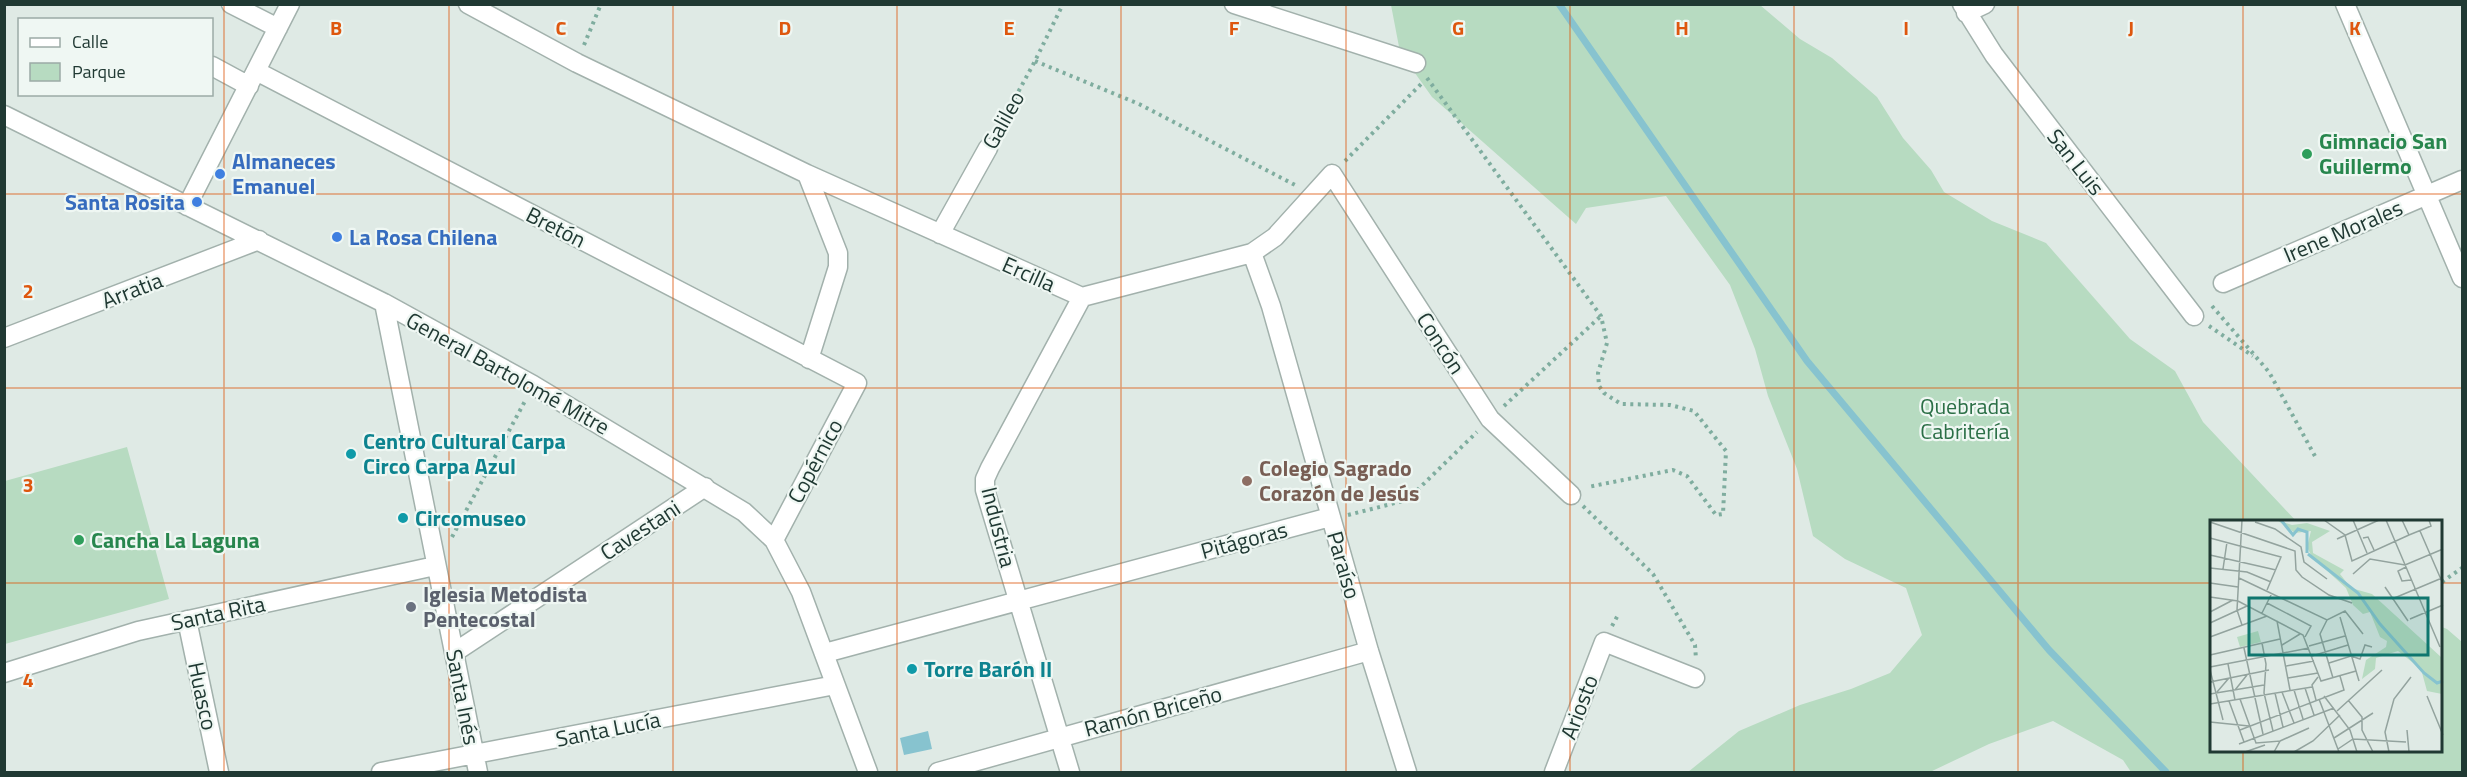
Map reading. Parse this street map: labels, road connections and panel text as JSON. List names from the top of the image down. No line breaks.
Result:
{"streets":{"street":["Galileo","San Luis","Bretón","Irene Morales","Ercilla","Arratia","Concón","General Bartolomé Mitre","Copérnico","Industria","Cavestani","Pitágoras","Paraíso","Santa Rita","Huasco","Santa Inés","Ariosto","Ramón Briceño","Santa Lucía"]},"crossings":[["Galileo","Ercilla"],["Bretón","Copérnico"],["Ercilla","Concón"],["Ercilla","Industria"],["Ercilla","Paraíso"],["Arratia","General Bartolomé Mitre"],["General Bartolomé Mitre","Copérnico"],["General Bartolomé Mitre","Cavestani"],["General Bartolomé Mitre","Pitágoras"],["General Bartolomé Mitre","Santa Inés"],["General Bartolomé Mitre","Santa Lucía"],["Industria","Pitágoras"],["Industria","Ramón Briceño"],["Cavestani","Santa Inés"],["Pitágoras","Paraíso"],["Paraíso","Ramón Briceño"],["Santa Rita","Huasco"],["Santa Rita","Santa Inés"],["Santa Inés","Santa Lucía"]],"parks":["Quebrada Cabritería"],"places":["Gimnacio San Guillermo","Almaneces Emanuel","Santa Rosita","La Rosa Chilena","Centro Cultural Carpa Circo Carpa Azul","Colegio Sagrado Corazón de Jesús","Circomuseo","Cancha La Laguna","Iglesia Metodista Pentecostal","Torre Barón II"],"legend":["Calle","Parque"],"grid":{"columns":["B","C","D","E","F","G","H","I","J","K"],"rows":["2","3","4"]}}
